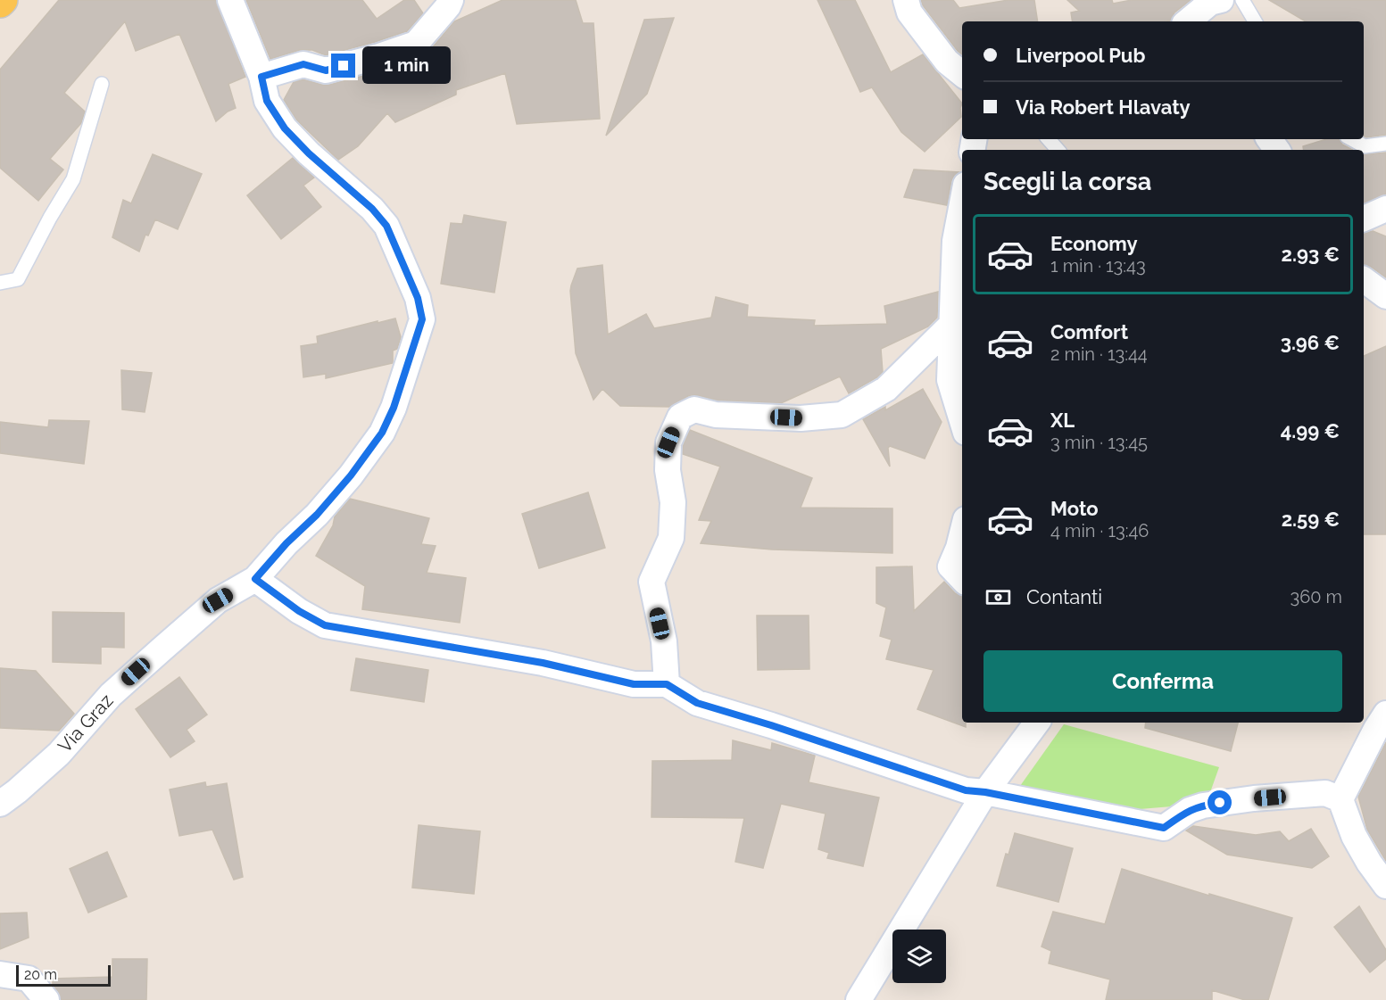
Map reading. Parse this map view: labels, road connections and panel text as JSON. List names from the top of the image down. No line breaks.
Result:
{"streets":{"street":["Via Graz"]},"scale_bar":"20 m","page":{"banner":["Liverpool Pub","Via Robert Hlavaty"],"bubble":"1 min","heading":"Scegli la corsa","list":[{"name":"Economy","note":"1 min · 13:43","value":"2.93 €"},{"name":"Comfort","note":"2 min · 13:44","value":"3.96 €"},{"name":"XL","note":"3 min · 13:45","value":"4.99 €"},{"name":"Moto","note":"4 min · 13:46","value":"2.59 €"}],"pay":["Contanti","360 m"],"buttons":"Conferma","scale":"20 m"}}
